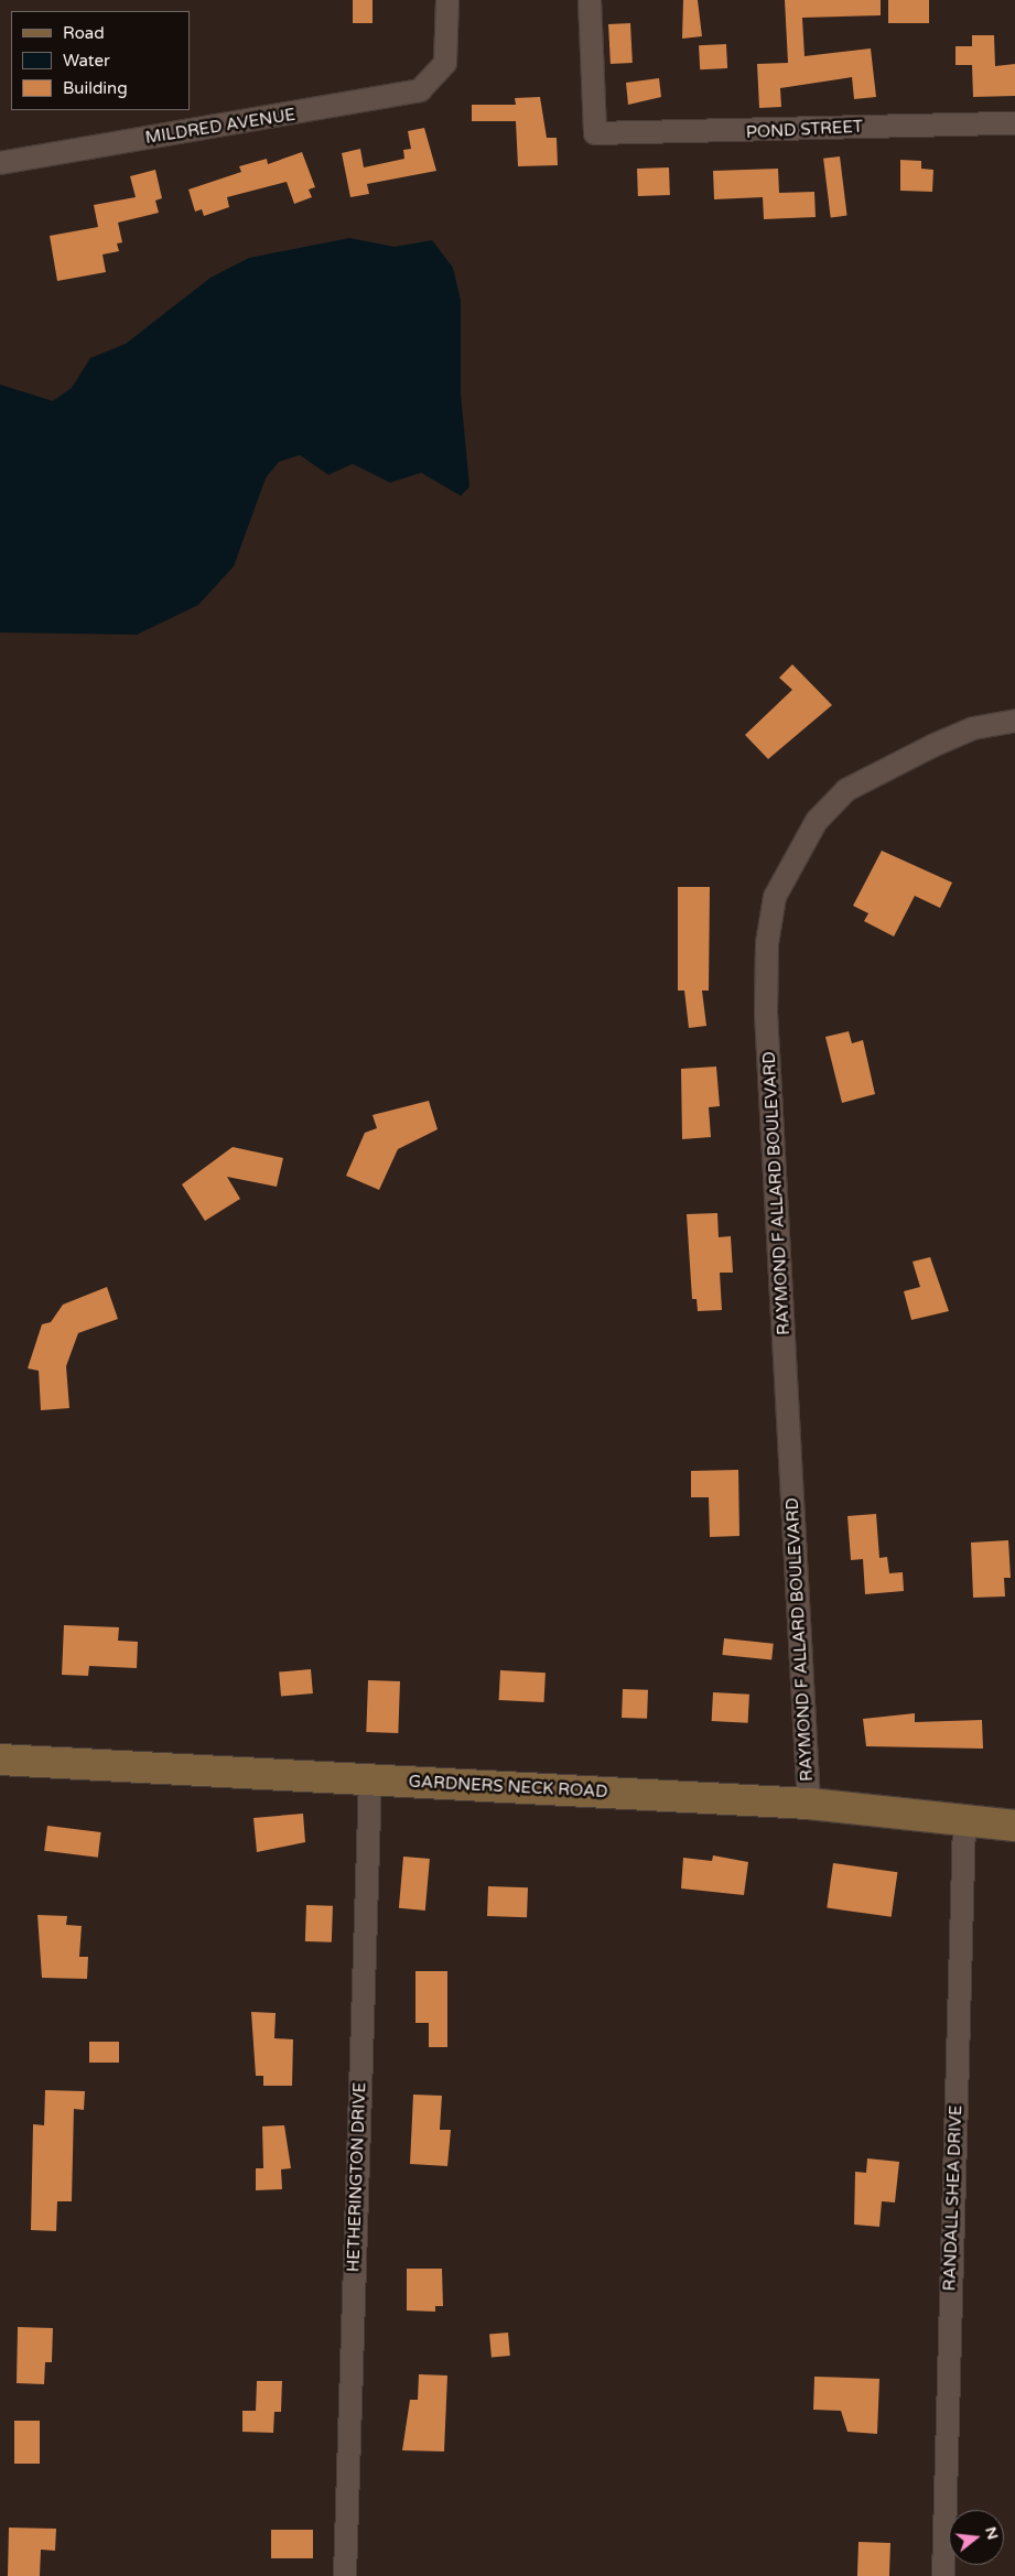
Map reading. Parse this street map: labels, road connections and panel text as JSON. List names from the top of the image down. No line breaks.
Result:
{"streets":{"street":["MILDRED AVENUE","POND STREET","RAYMOND F ALLARD BOULEVARD","GARDNERS NECK ROAD","HETHERINGTON DRIVE","RANDALL SHEA DRIVE"]},"crossings":[["RAYMOND F ALLARD BOULEVARD","GARDNERS NECK ROAD"],["GARDNERS NECK ROAD","HETHERINGTON DRIVE"],["GARDNERS NECK ROAD","RANDALL SHEA DRIVE"]],"legend":["Road","Water","Building"],"north":"right"}
